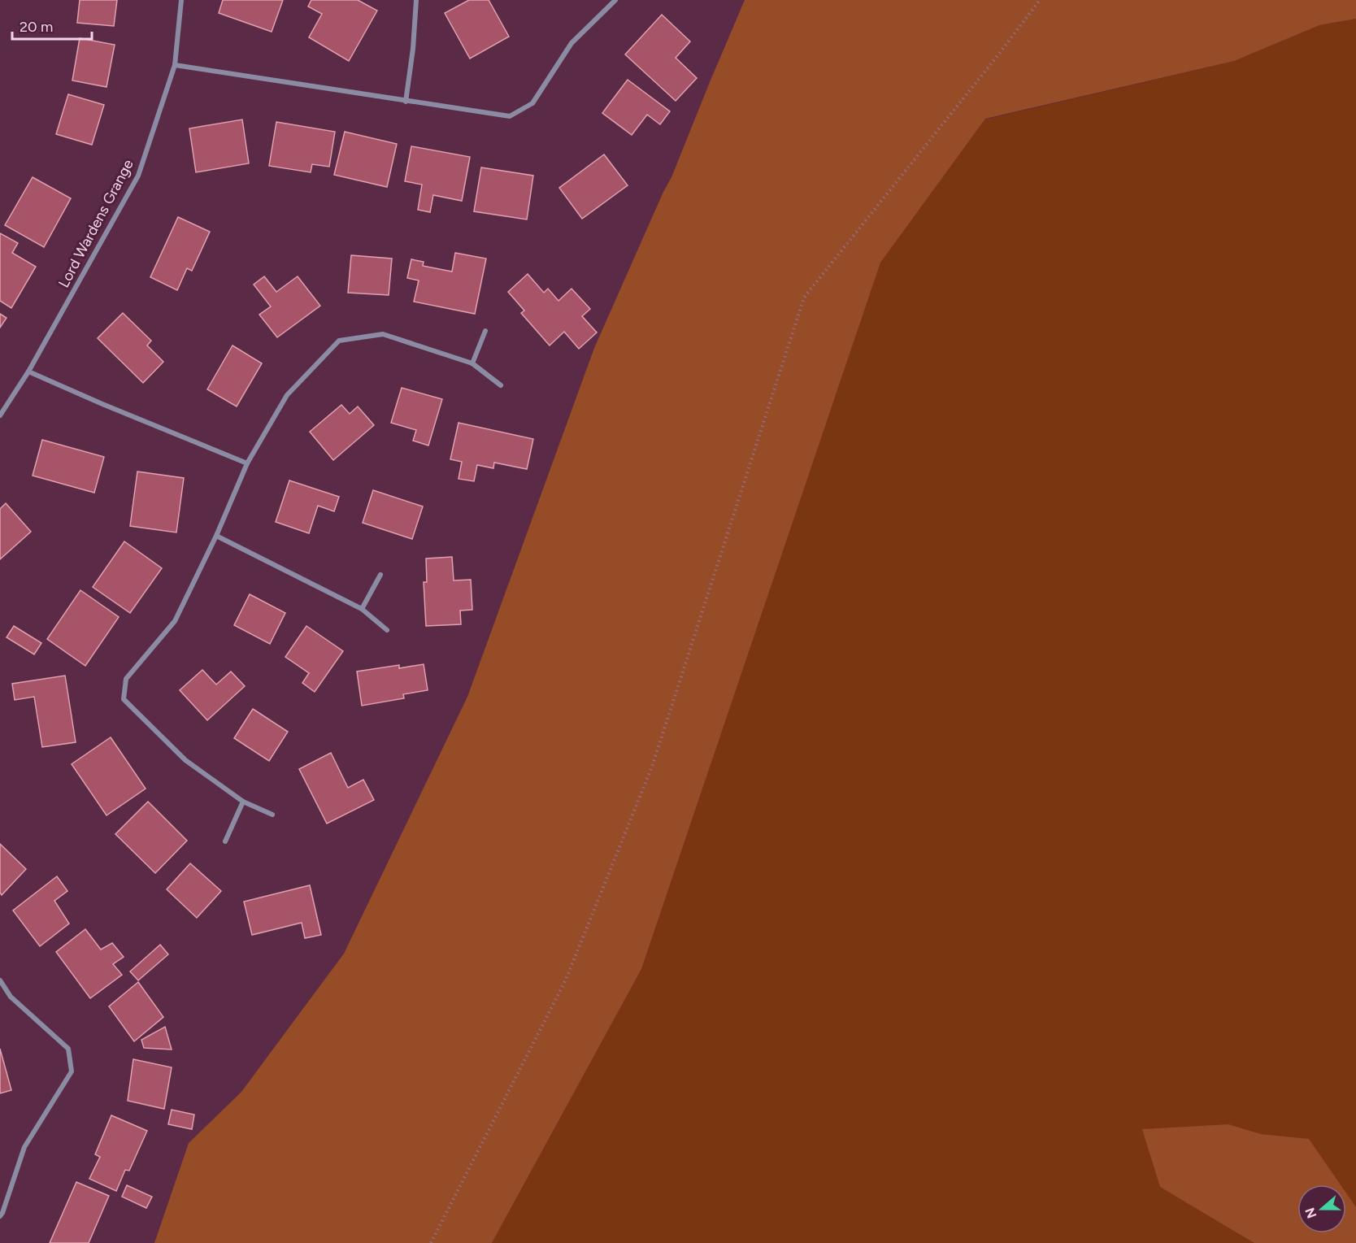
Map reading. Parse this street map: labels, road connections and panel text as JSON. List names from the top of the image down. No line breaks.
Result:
{"streets":{"street":["Lord Wardens Grange"]},"scale_bar":"20 m","north":"left"}
